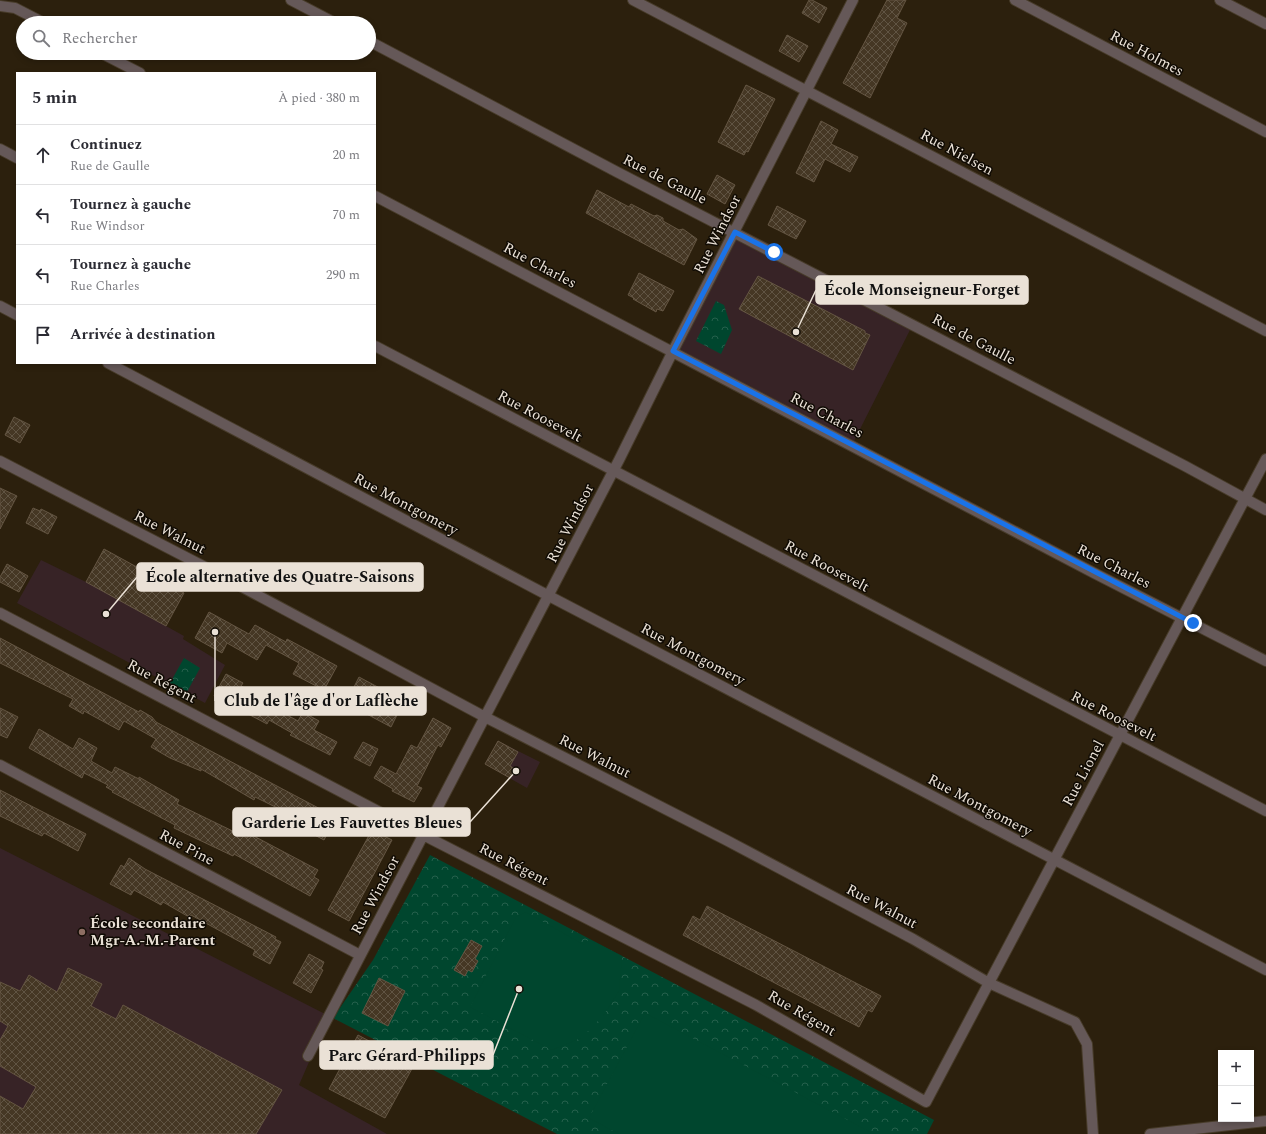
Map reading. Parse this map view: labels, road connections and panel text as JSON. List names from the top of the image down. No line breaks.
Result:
{"streets":{"street":["Rue Holmes","Rue Nielsen","Rue de Gaulle","Rue Windsor","Rue Charles","Rue Roosevelt","Rue Montgomery","Rue Walnut","Rue Régent","Rue Lionel","Rue Pine"]},"crossings":[["Rue Nielsen","Rue Windsor"],["Rue de Gaulle","Rue Windsor"],["Rue de Gaulle","Rue Lionel"],["Rue Windsor","Rue Charles"],["Rue Windsor","Rue Roosevelt"],["Rue Windsor","Rue Montgomery"],["Rue Windsor","Rue Walnut"],["Rue Windsor","Rue Régent"],["Rue Windsor","Rue Pine"],["Rue Charles","Rue Lionel"],["Rue Roosevelt","Rue Lionel"],["Rue Montgomery","Rue Lionel"],["Rue Walnut","Rue Lionel"],["Rue Régent","Rue Lionel"]],"places":["École Monseigneur-Forget","École alternative des Quatre-Saisons","Club de l'âge d'or Laflèche","Garderie Les Fauvettes Bleues","École secondaire Mgr-A.-M.-Parent","Parc Gérard-Philipps"],"page":{"search":"Rechercher","heading":["5 min","À pied · 380 m"],"list":[["Continuez","Rue de Gaulle","20 m"],["Tournez à gauche","Rue Windsor","70 m"],["Tournez à gauche","Rue Charles","290 m"],"Arrivée à destination"],"map_buttons":["+","−"]}}
